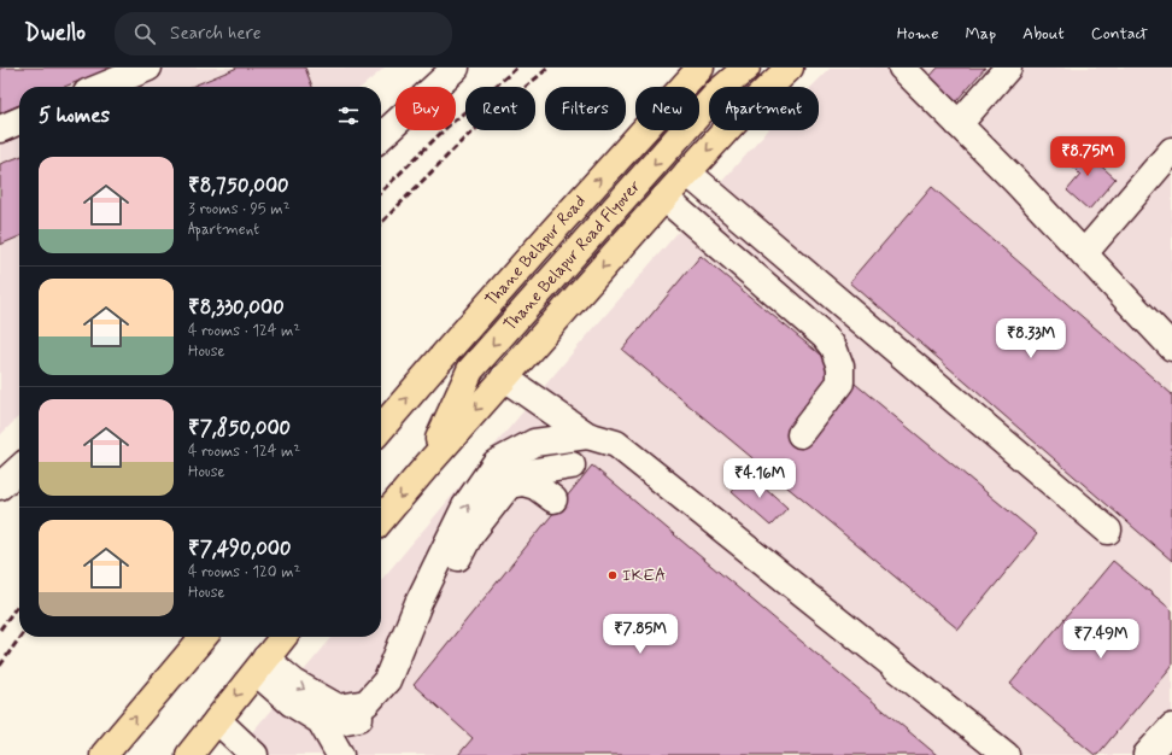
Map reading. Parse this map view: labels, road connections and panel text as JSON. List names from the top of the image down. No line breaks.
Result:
{"streets":{"main road":["Thane Belapur Road","Thane Belapur Road Flyover"]},"places":["IKEA"],"page":{"header":"Dwello","search":"Search here","nav":["Home","Map","About","Contact"],"chip":["Buy","Rent","Filters","New","Apartment"],"heading":"5 homes","price":["₹8.75M","₹8.33M","₹4.16M","₹7.85M","₹7.49M"],"list":[{"name":"₹8,750,000","note":"3 rooms · 95 m² · Apartment"},{"name":"₹8,330,000","note":"4 rooms · 124 m² · House"},{"name":"₹7,850,000","note":"4 rooms · 124 m² · House"},{"name":"₹7,490,000","note":"4 rooms · 120 m² · House"}]}}
